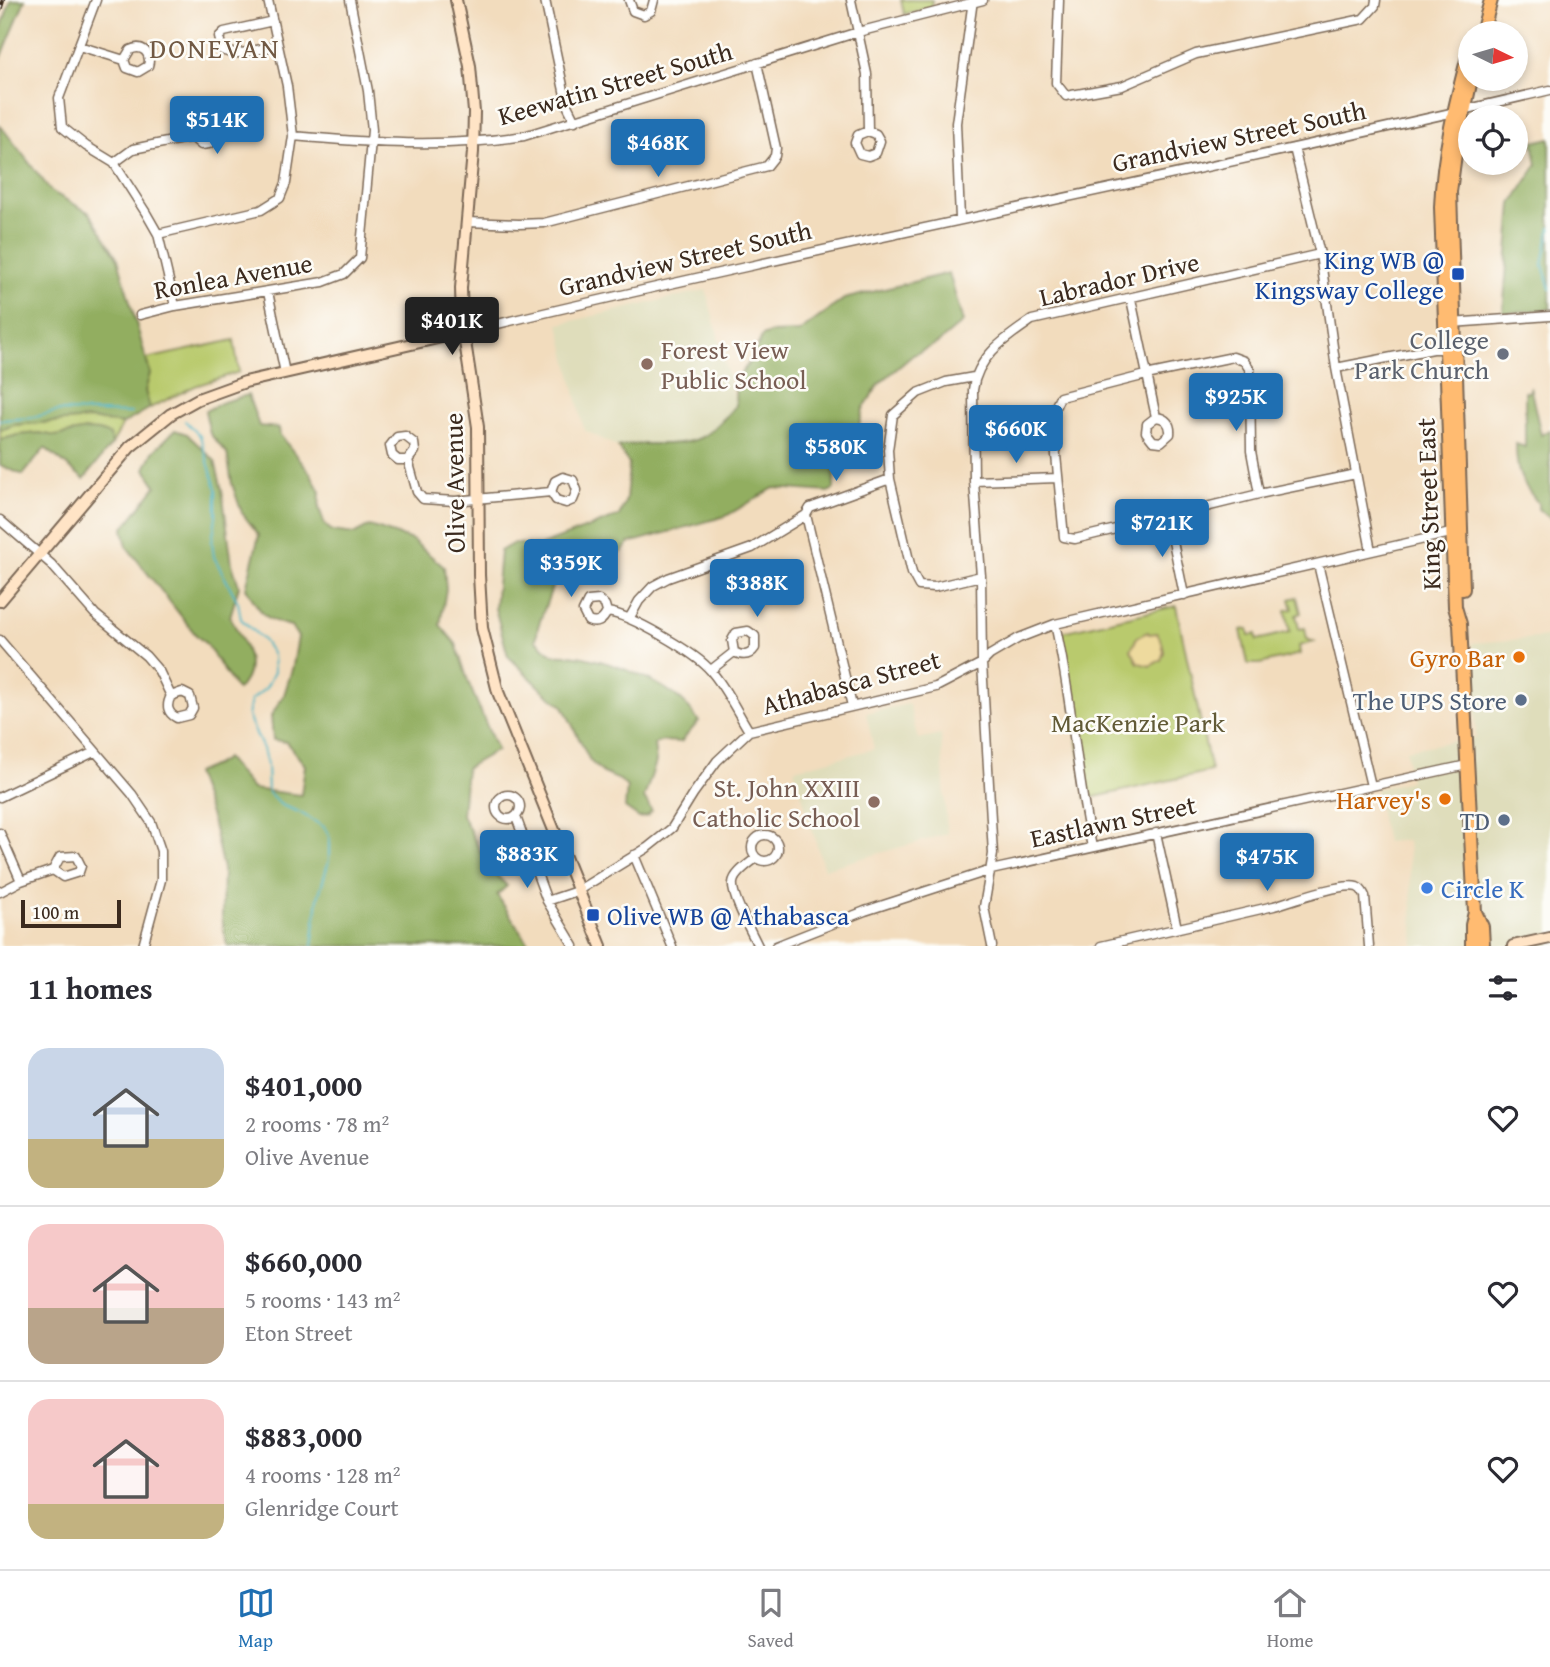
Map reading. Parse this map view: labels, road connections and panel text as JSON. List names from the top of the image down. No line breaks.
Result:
{"streets":{"main road":["Grandview Street South","Olive Avenue","King Street East"],"street":["Keewatin Street South","Ronlea Avenue","Labrador Drive","Athabasca Street","Eastlawn Street"]},"crossings":[["Keewatin Street South","Ronlea Avenue"],["Keewatin Street South","Olive Avenue"],["Grandview Street South","Olive Avenue"],["Olive Avenue","Athabasca Street"],["King Street East","Athabasca Street"],["King Street East","Eastlawn Street"]],"districts":["DONEVAN"],"parks":["MacKenzie Park"],"places":{"transit":["King WB @ Kingsway College","Olive WB @ Athabasca"],"other":["College Park Church","Forest View Public School","Gyro Bar","The UPS Store","Harvey's","St. John XXIII Catholic School","TD","Circle K"]},"scale_bar":"100 m","north":"right","page":{"price":["$514K","$468K","$401K","$925K","$660K","$580K","$721K","$359K","$388K","$883K","$475K"],"scale":"100 m","heading":"11 homes","list":[{"name":"$401,000","note":"2 rooms · 78 m² · Olive Avenue"},{"name":"$660,000","note":"5 rooms · 143 m² · Eton Street"},{"name":"$883,000","note":"4 rooms · 128 m² · Glenridge Court"}],"tabs":["Map","Saved","Home"]}}
